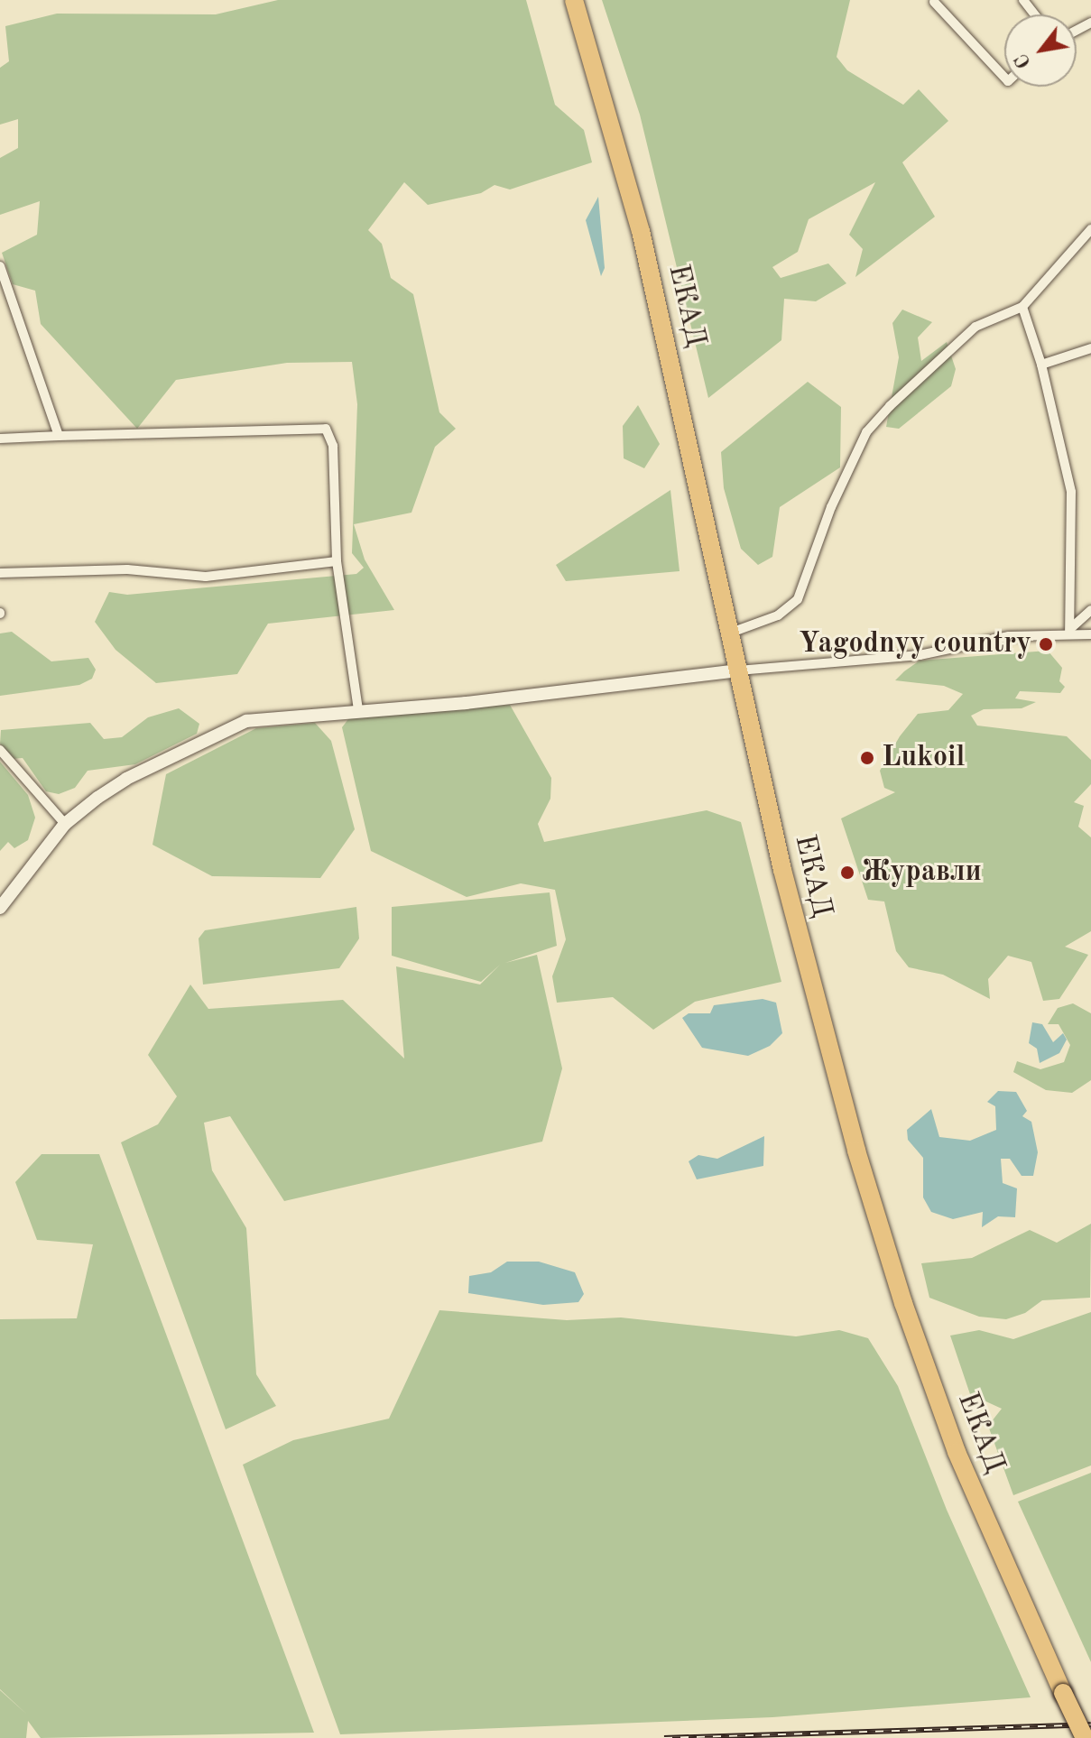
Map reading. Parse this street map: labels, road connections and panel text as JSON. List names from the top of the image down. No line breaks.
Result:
{"streets":{"highway":["ЕКАД"]},"places":["Yagodnyy country","Lukoil","Журавли"],"north":"bottom left"}
